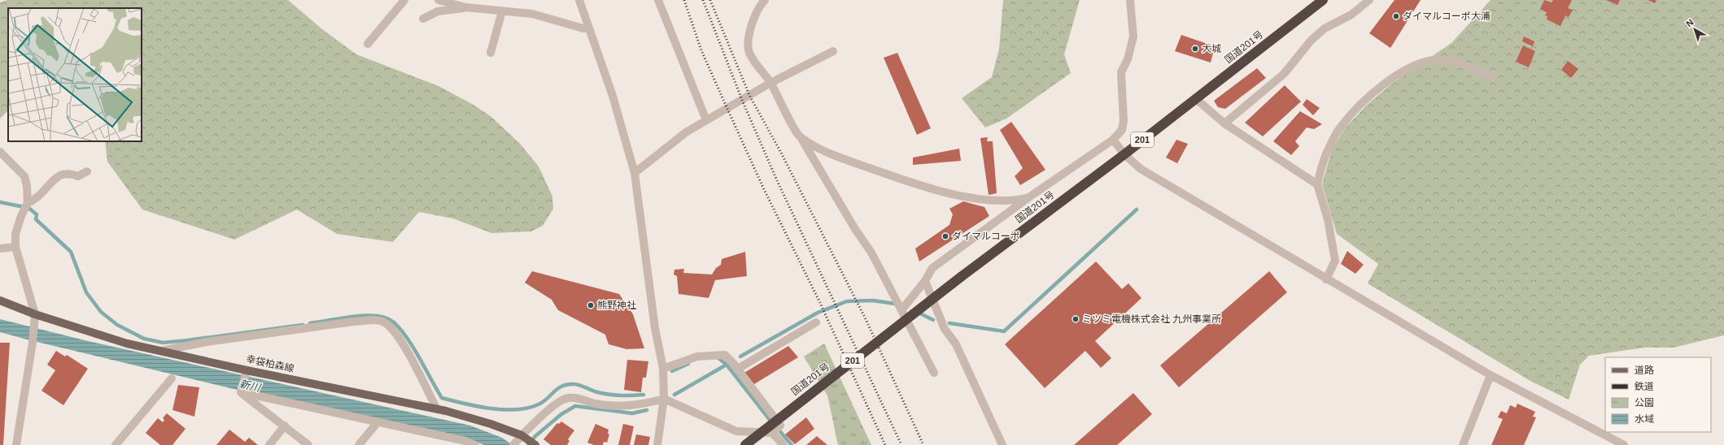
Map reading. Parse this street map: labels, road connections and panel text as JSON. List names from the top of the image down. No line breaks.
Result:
{"streets":{"highway":["国道201号","201"],"main road":["幸袋柏森線"]},"water":["新川"],"places":["ダイマルコーポ大浦","大城","ダイマルコーポ","熊野神社","ミツミ電機株式会社 九州事業所"],"legend":["道路","鉄道","公園","水域"],"north":"top left"}
